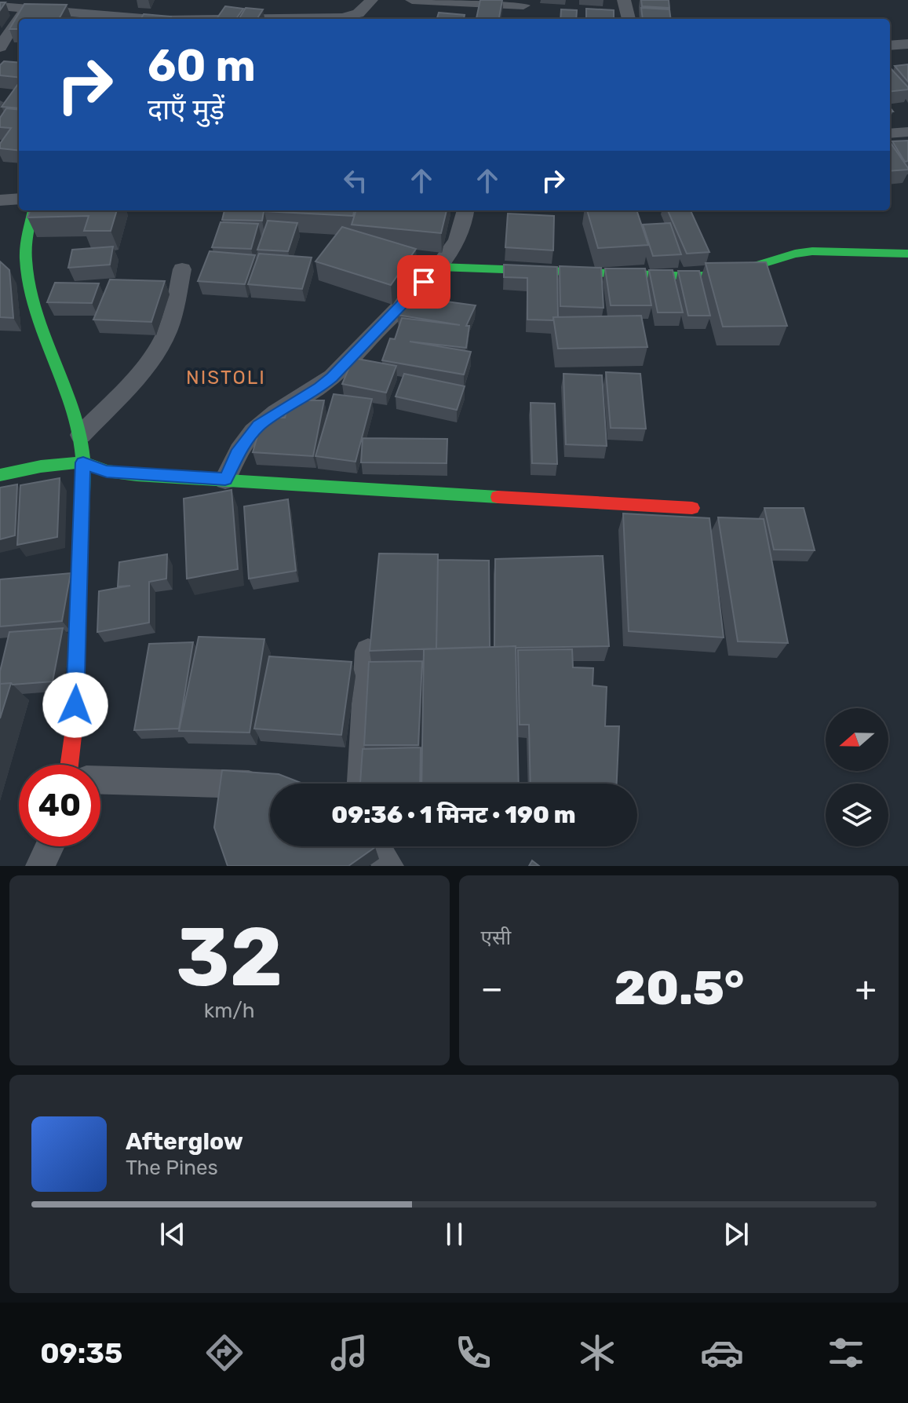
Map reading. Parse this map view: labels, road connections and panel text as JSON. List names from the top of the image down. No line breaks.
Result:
{"districts":["NISTOLI"],"north":"left","page":{"turn":["60 m","दाएँ मुड़ें"],"limit":"40","trip":"09:36 · 1 मिनट · 190 m","tile":[["32","km/h"],"एसी"],"heat":["−","20.5°","+"],"song":["Afterglow","The Pines"],"tabs":"09:35"}}
